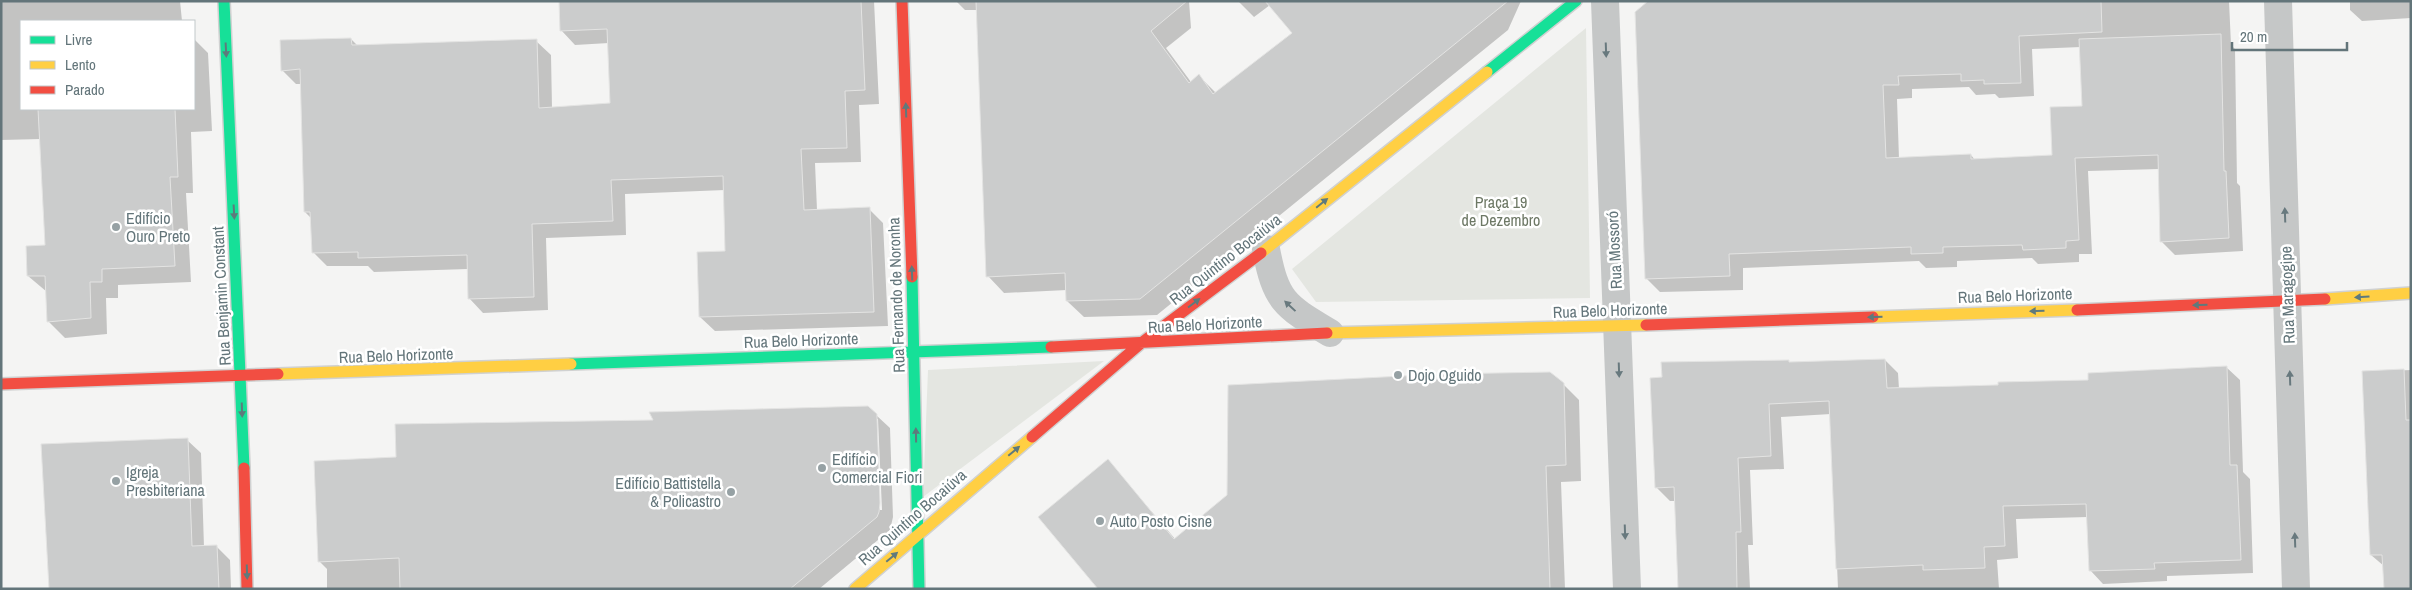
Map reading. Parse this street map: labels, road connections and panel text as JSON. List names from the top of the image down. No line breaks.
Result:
{"streets":{"street":["Rua Mossoró","Rua Quintino Bocaiúva","Rua Fernando de Noronha","Rua Belo Horizonte","Rua Maragogipe","Rua Benjamin Constant"]},"crossings":[["Rua Mossoró","Rua Belo Horizonte"],["Rua Quintino Bocaiúva","Rua Fernando de Noronha"],["Rua Quintino Bocaiúva","Rua Belo Horizonte"],["Rua Fernando de Noronha","Rua Belo Horizonte"],["Rua Belo Horizonte","Rua Maragogipe"],["Rua Belo Horizonte","Rua Benjamin Constant"]],"one_way":["Rua Mossoró","Rua Quintino Bocaiúva","Rua Fernando de Noronha","Rua Maragogipe","Rua Benjamin Constant"],"parks":["Praça 19 de Dezembro"],"places":["Edifício Ouro Preto","Dojo Oguido","Edifício Comercial Fiori","Igreja Presbiteriana","Edifício Battistella & Policastro","Auto Posto Cisne"],"legend":["Livre","Lento","Parado"],"scale_bar":"20 m"}
